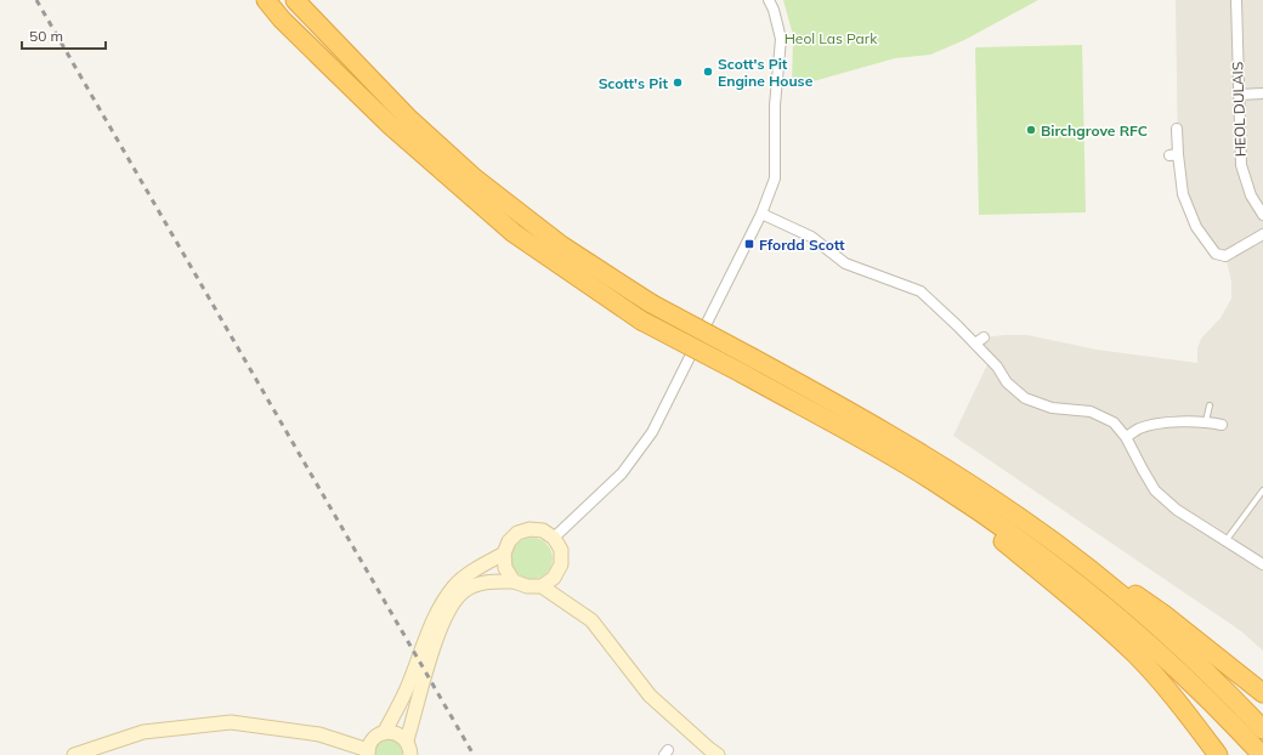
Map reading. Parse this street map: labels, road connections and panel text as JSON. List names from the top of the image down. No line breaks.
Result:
{"streets":{"street":["HEOL DULAIS"]},"parks":["Heol Las Park"],"places":{"other":["Scott's Pit Engine House","Scott's Pit","Birchgrove RFC"],"transit":["Ffordd Scott"]},"scale_bar":"50 m"}
